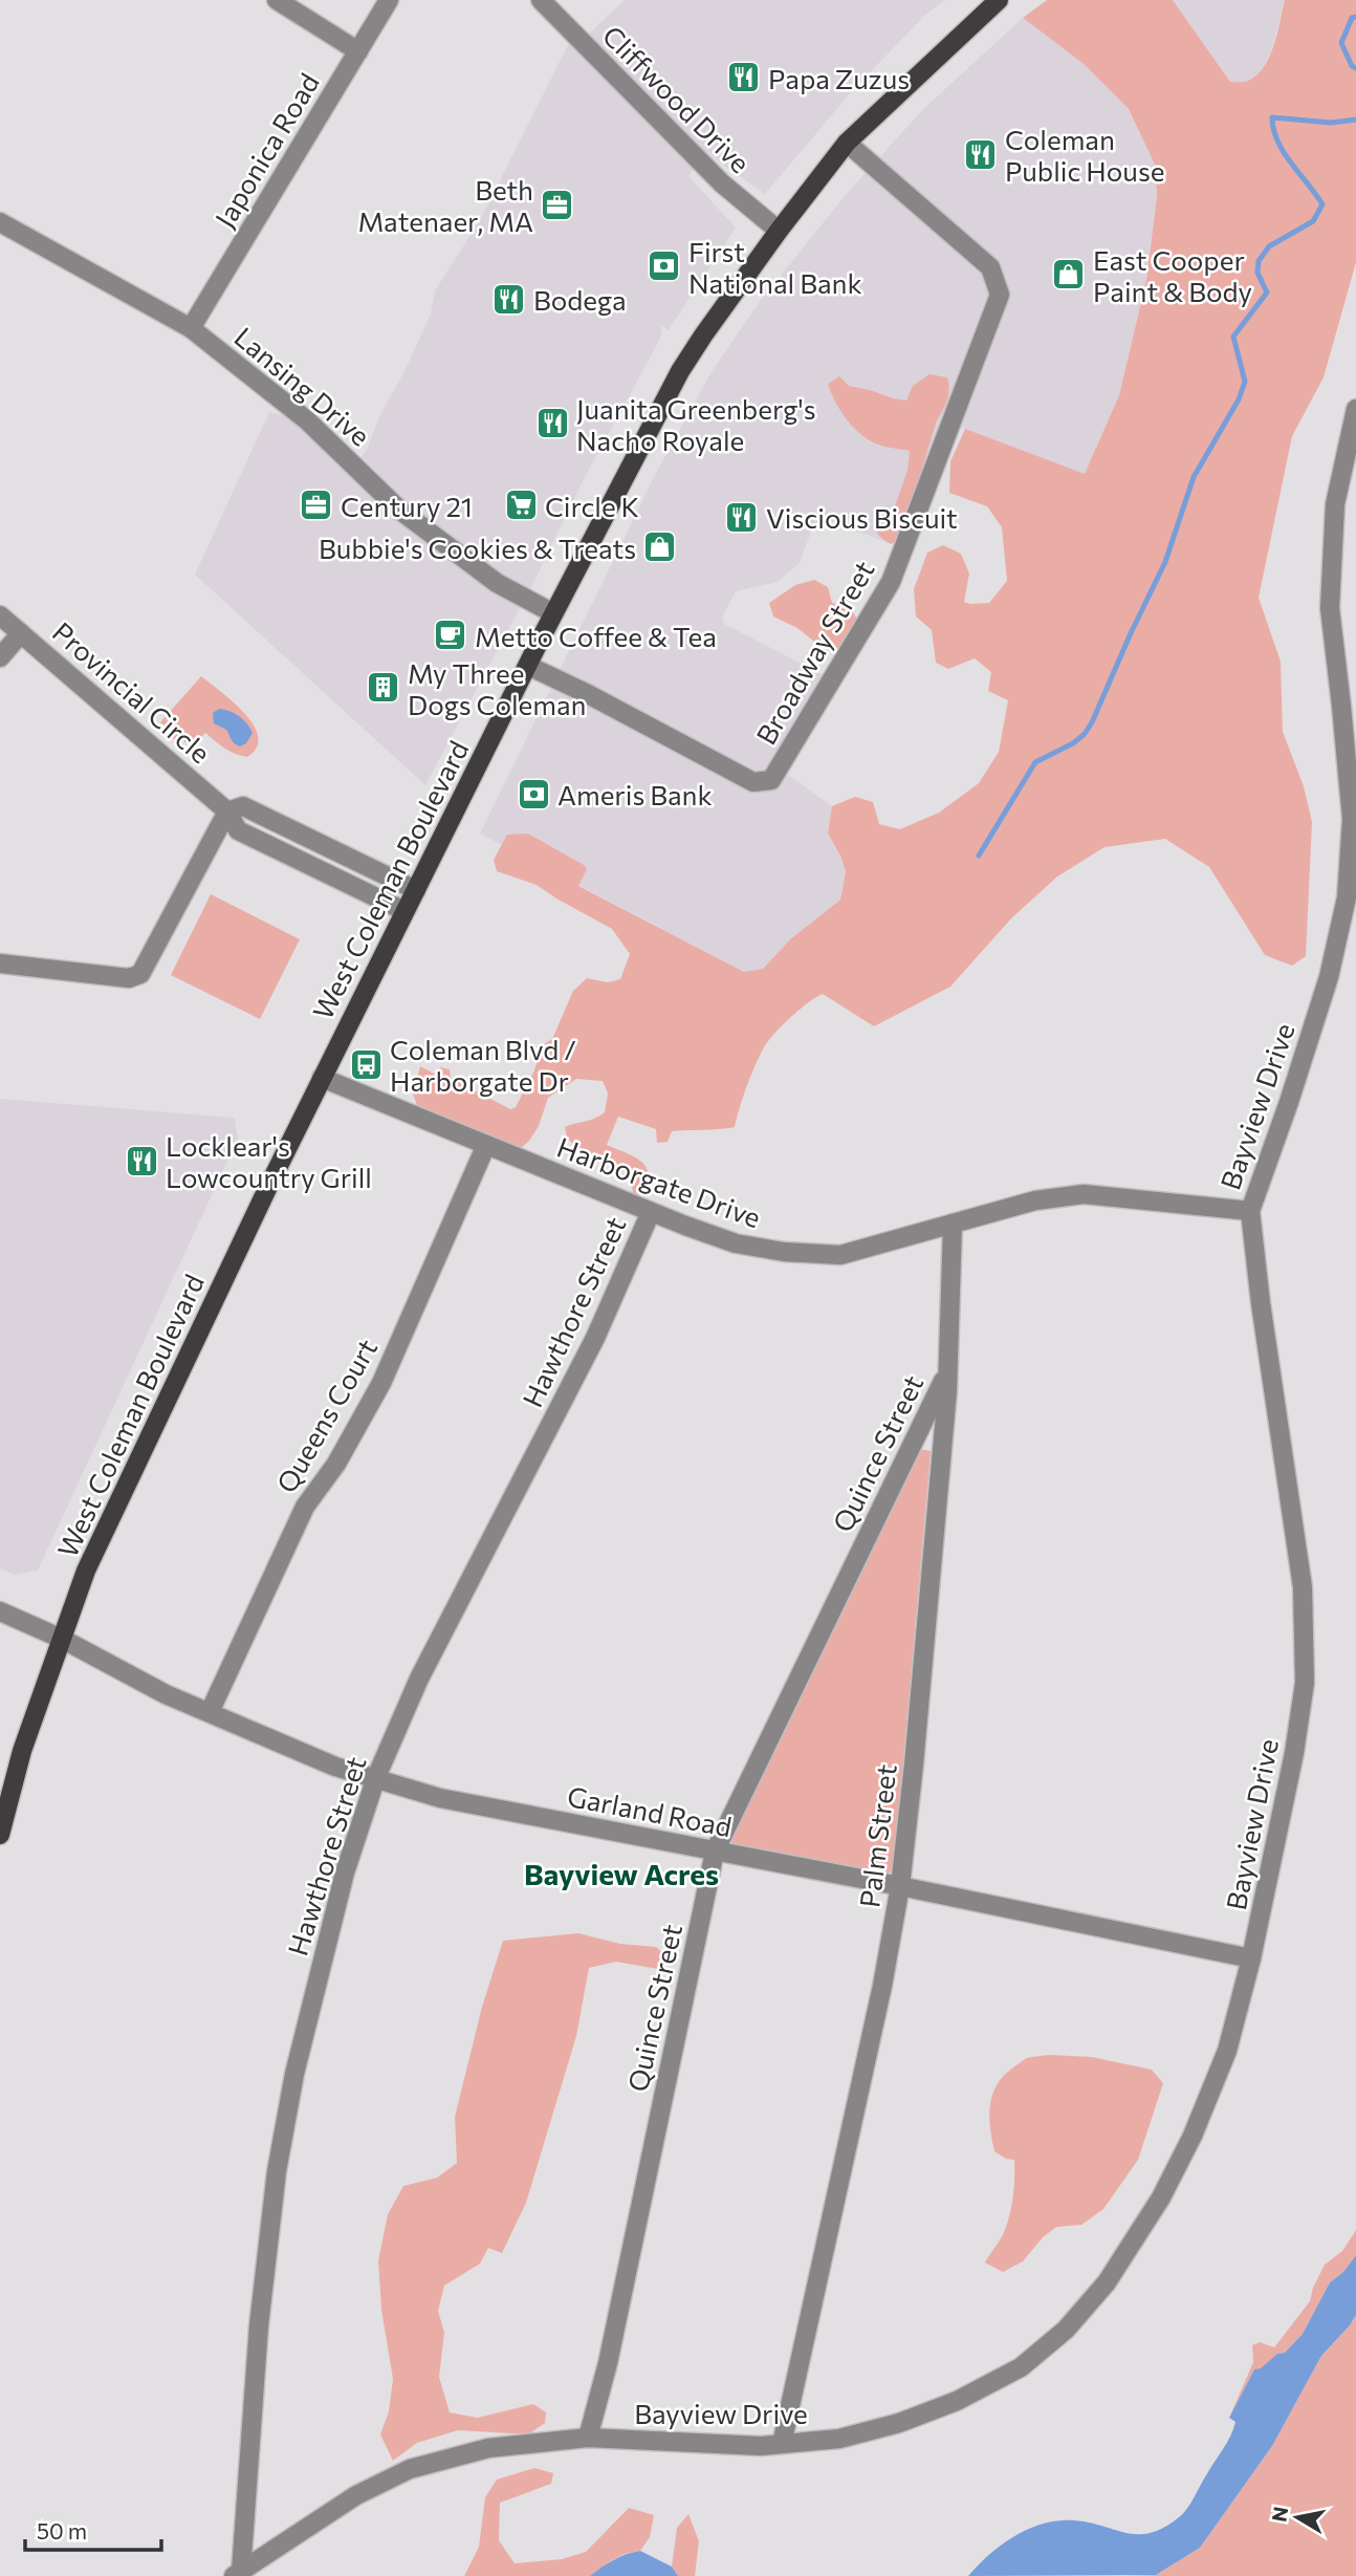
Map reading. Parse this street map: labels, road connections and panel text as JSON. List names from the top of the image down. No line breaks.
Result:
{"streets":{"main road":["West Coleman Boulevard"],"street":["Cliffwood Drive","Japonica Road","Lansing Drive","Broadway Street","Provincial Circle","Bayview Drive","Harborgate Drive","Hawthore Street","Queens Court","Quince Street","Garland Road","Palm Street"]},"crossings":[["Cliffwood Drive","West Coleman Boulevard"],["Japonica Road","Lansing Drive"],["Lansing Drive","West Coleman Boulevard"],["Broadway Street","West Coleman Boulevard"],["Provincial Circle","West Coleman Boulevard"],["West Coleman Boulevard","Harborgate Drive"],["West Coleman Boulevard","Garland Road"],["Bayview Drive","Harborgate Drive"],["Bayview Drive","Hawthore Street"],["Bayview Drive","Quince Street"],["Bayview Drive","Garland Road"],["Bayview Drive","Palm Street"],["Harborgate Drive","Hawthore Street"],["Harborgate Drive","Queens Court"],["Harborgate Drive","Palm Street"],["Hawthore Street","Garland Road"],["Queens Court","Garland Road"],["Quince Street","Garland Road"],["Quince Street","Palm Street"],["Garland Road","Palm Street"]],"districts":["Bayview Acres"],"places":{"restaurant":["Papa Zuzus","Coleman Public House","Bodega","Juanita Greenberg's Nacho Royale","Viscious Biscuit","Locklear's Lowcountry Grill"],"office":["Beth Matenaer, MA","Century 21"],"bank":["First National Bank","Ameris Bank"],"shop":["East Cooper Paint & Body","Bubbie's Cookies & Treats"],"supermarket":["Circle K"],"cafe":["Metto Coffee & Tea"],"building":["My Three Dogs Coleman"],"bus stop":["Coleman Blvd / Harborgate Dr"]},"scale_bar":"50 m","north":"left"}
